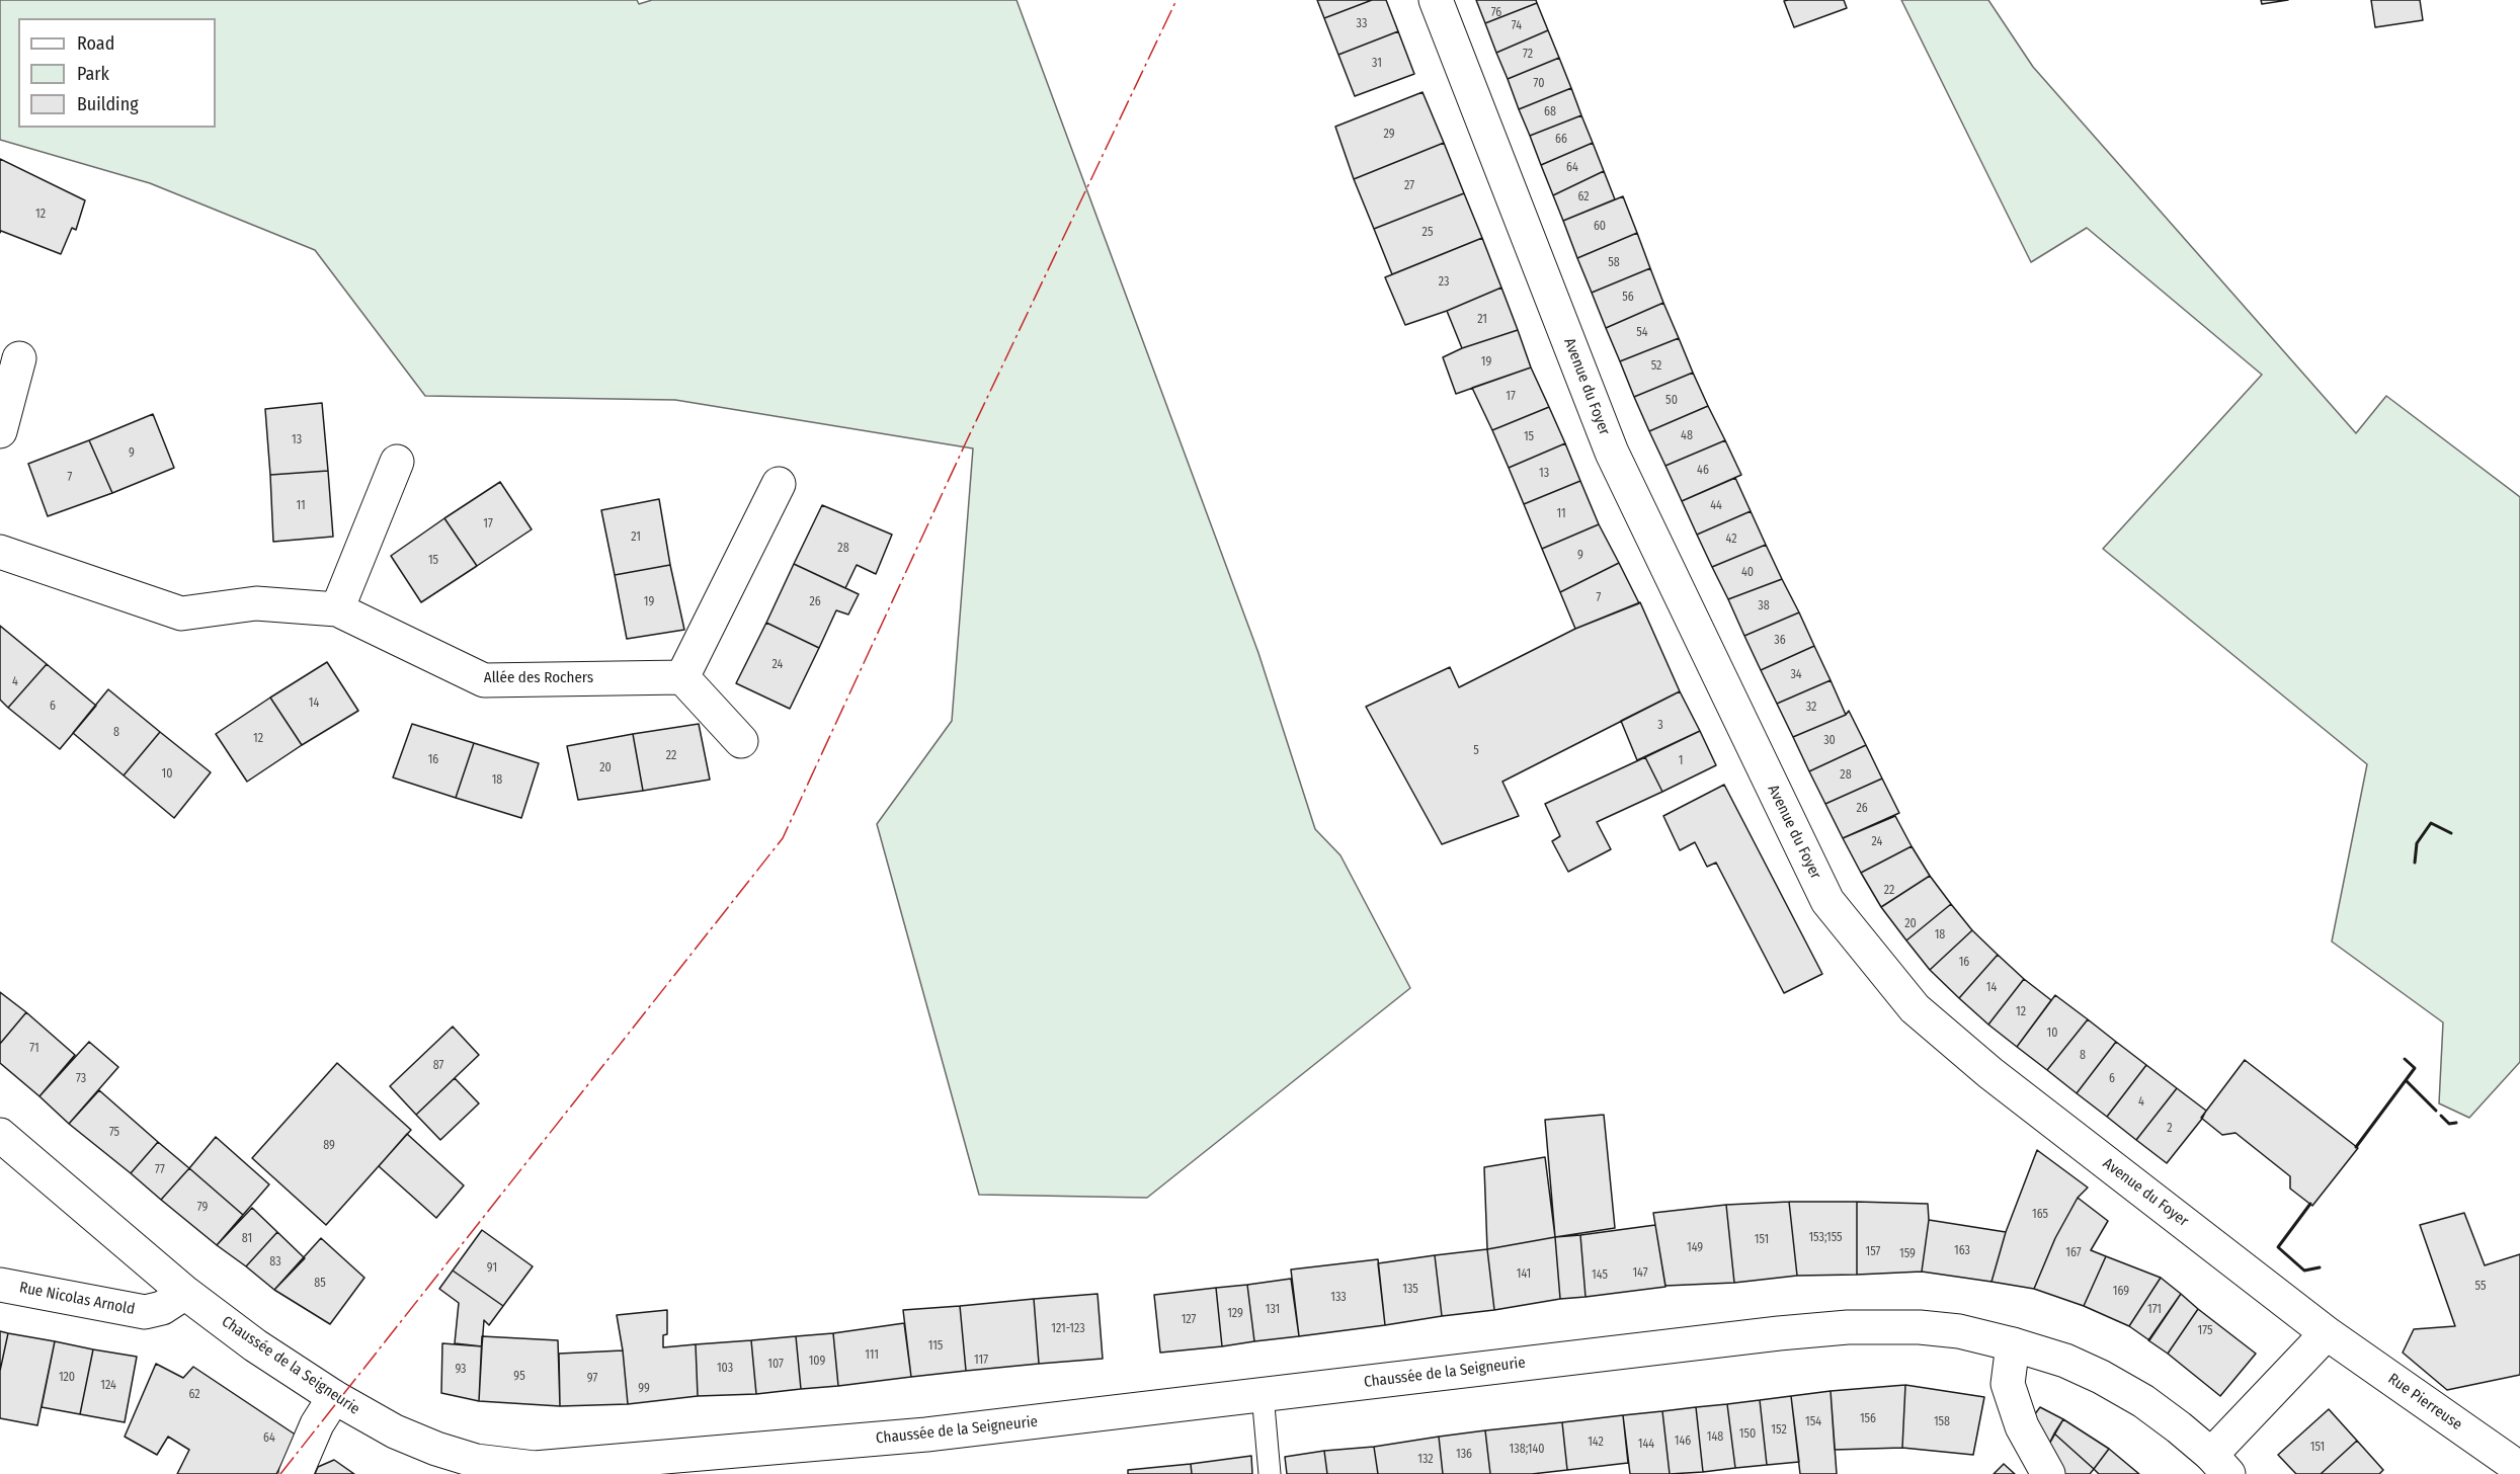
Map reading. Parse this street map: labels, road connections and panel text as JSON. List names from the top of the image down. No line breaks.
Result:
{"streets":{"street":["Avenue du Foyer","Allée des Rochers","Rue Nicolas Arnold","Chaussée de la Seigneurie","Rue Pierreuse"]},"crossings":[["Avenue du Foyer","Rue Pierreuse"],["Rue Nicolas Arnold","Chaussée de la Seigneurie"]],"house_numbers":["76","33","74","72","31","70","68","29","66","64","27","62","12","60","25","58","23","56","21","54","19","52","17","50","48","15","13","9","46","13","7","11","44","11","17","21","42","28","9","15","40","7","19","26","38","36","24","34","4","14","6","32","3","8","12","30","5","22","16","1","20","10","28","18","26","24","22","20","18","16","14","12","10","71","8","87","73","6","4","2","75","89","77","79","165","153;155","81","151","149","163","157","167","159","83","91","147","141","145","85","55","135","169","133","131","171","129","127","121-123","175","115","111","117","109","107","103","93","95","120","97","124","99","62","156","154","158","152","150","148","64","146","142","144","151","138;140","136","132"],"legend":["Road","Park","Building"]}
